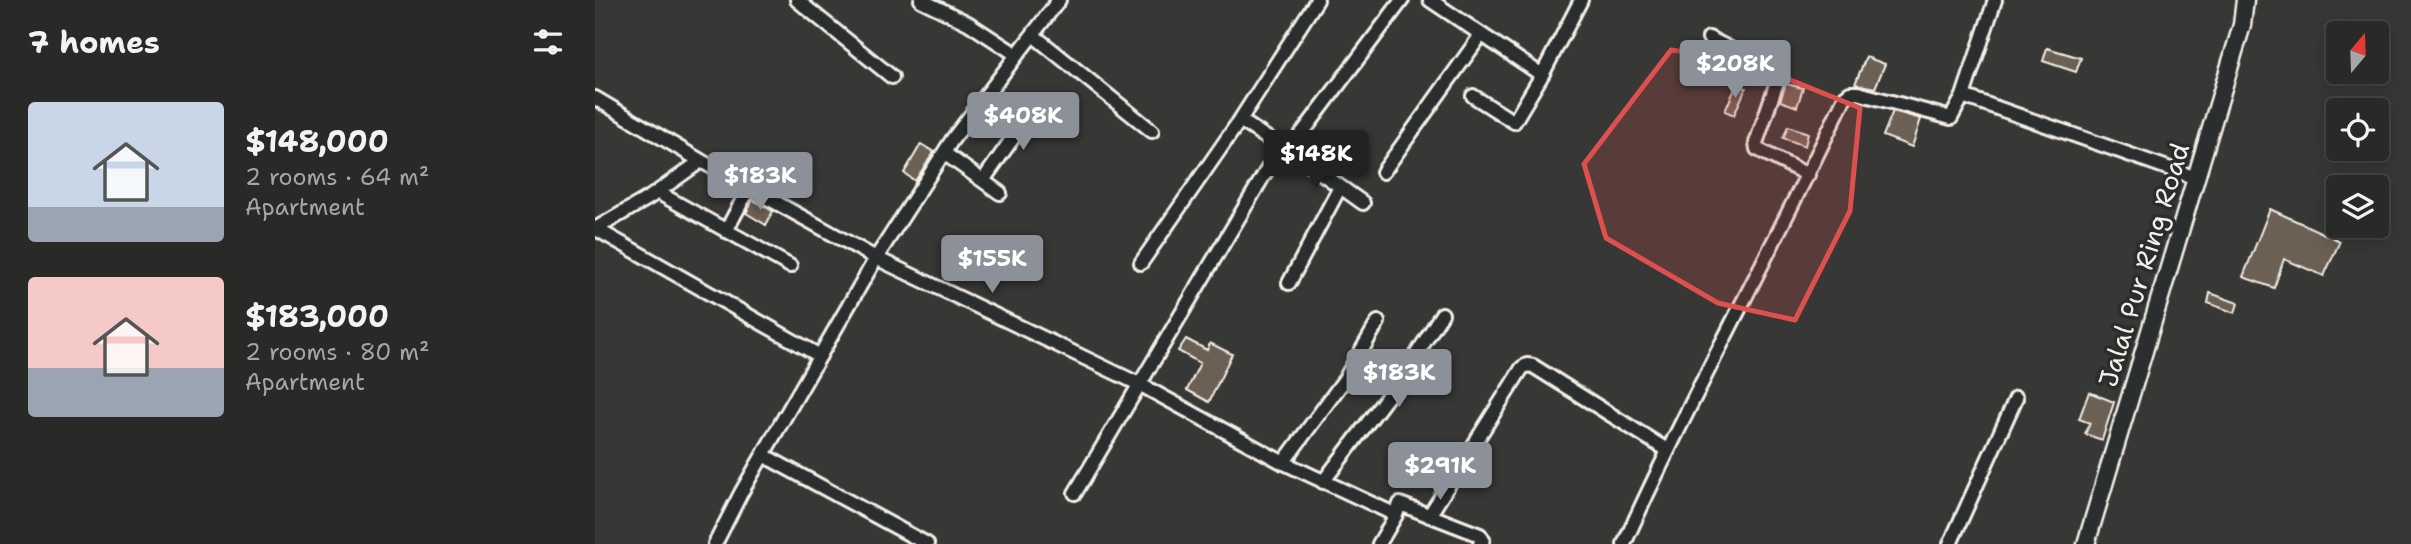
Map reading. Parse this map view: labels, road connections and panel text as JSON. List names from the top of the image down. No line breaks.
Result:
{"streets":{"main road":["Jalal Pur Ring Road"]},"north":"top","page":{"heading":"7 homes","price":["$208K","$408K","$148K","$183K","$155K","$183K","$291K"],"list":[{"name":"$148,000","note":"2 rooms · 64 m² · Apartment"},{"name":"$183,000","note":"2 rooms · 80 m² · Apartment"}]}}
